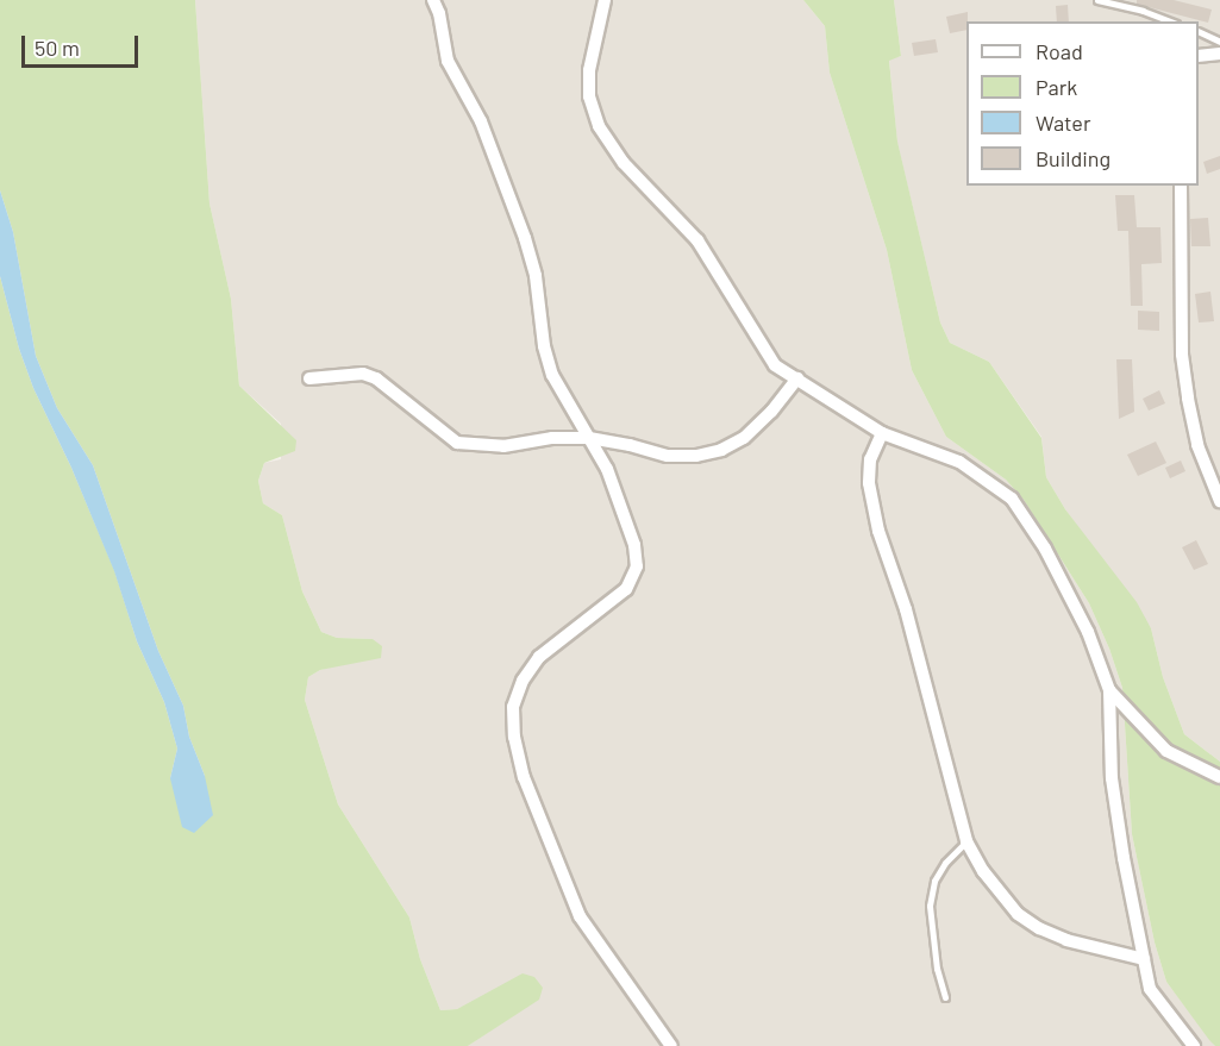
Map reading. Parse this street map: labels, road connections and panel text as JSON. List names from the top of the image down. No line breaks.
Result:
{"legend":["Road","Park","Water","Building"],"scale_bar":"50 m"}
